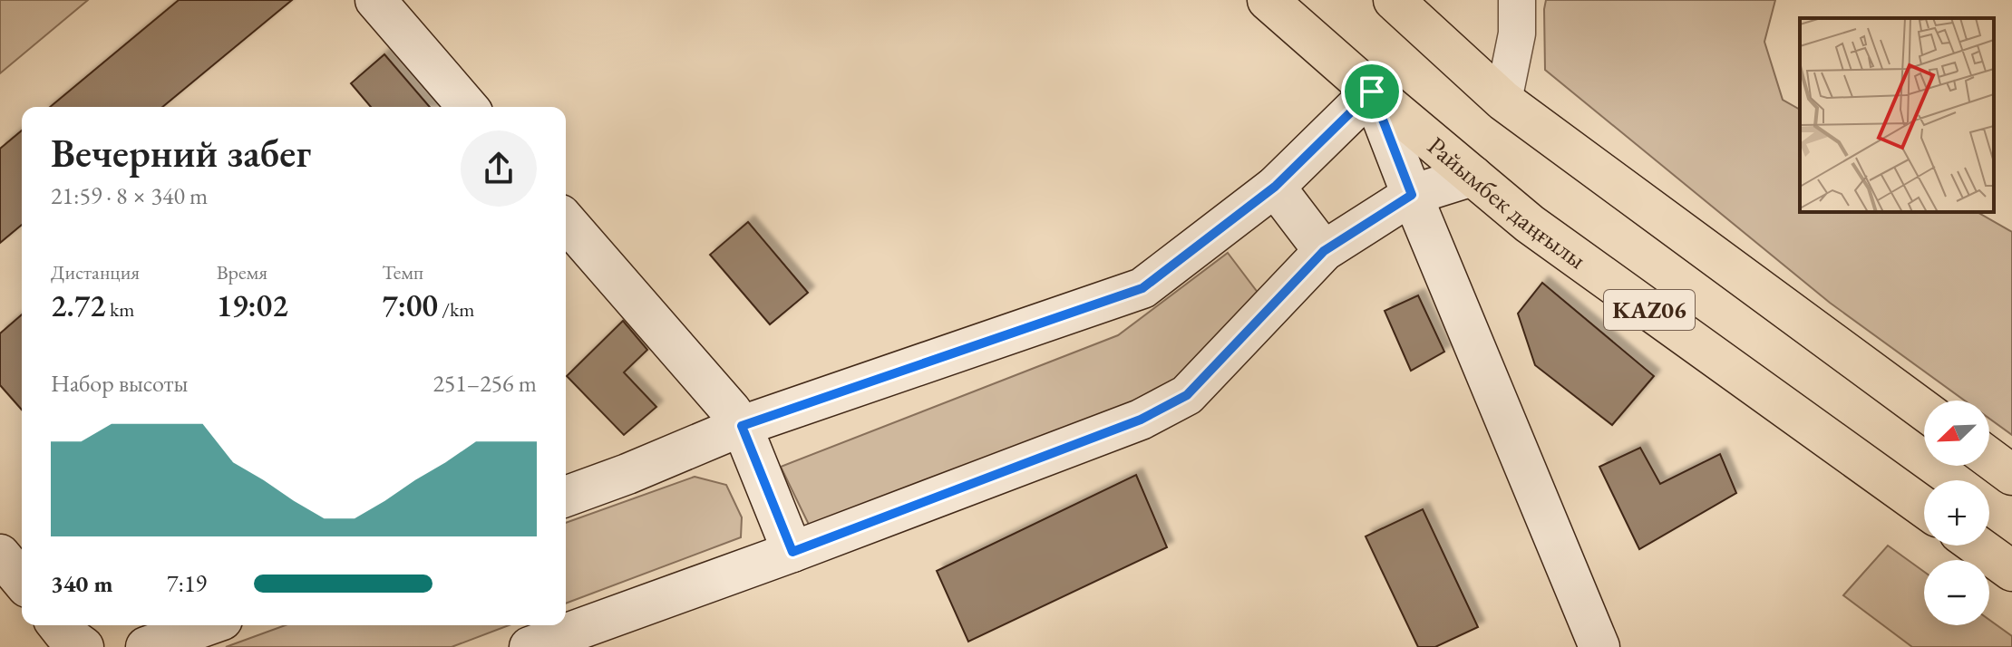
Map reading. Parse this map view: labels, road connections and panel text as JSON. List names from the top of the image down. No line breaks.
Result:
{"streets":{"highway":["Райымбек даңғылы","KАZ06"]},"north":"bottom left","page":{"heading":["Вечерний забег","21:59 · 8 × 340 m"],"stats":[["Дистанция","2.72 km"],["Время","19:02"],["Темп","7:00 /km"]],"chart":["Набор высоты","251–256 m"],"map_buttons":["+","−"],"list":[{"name":"340 m","note":"7:19"}]}}
